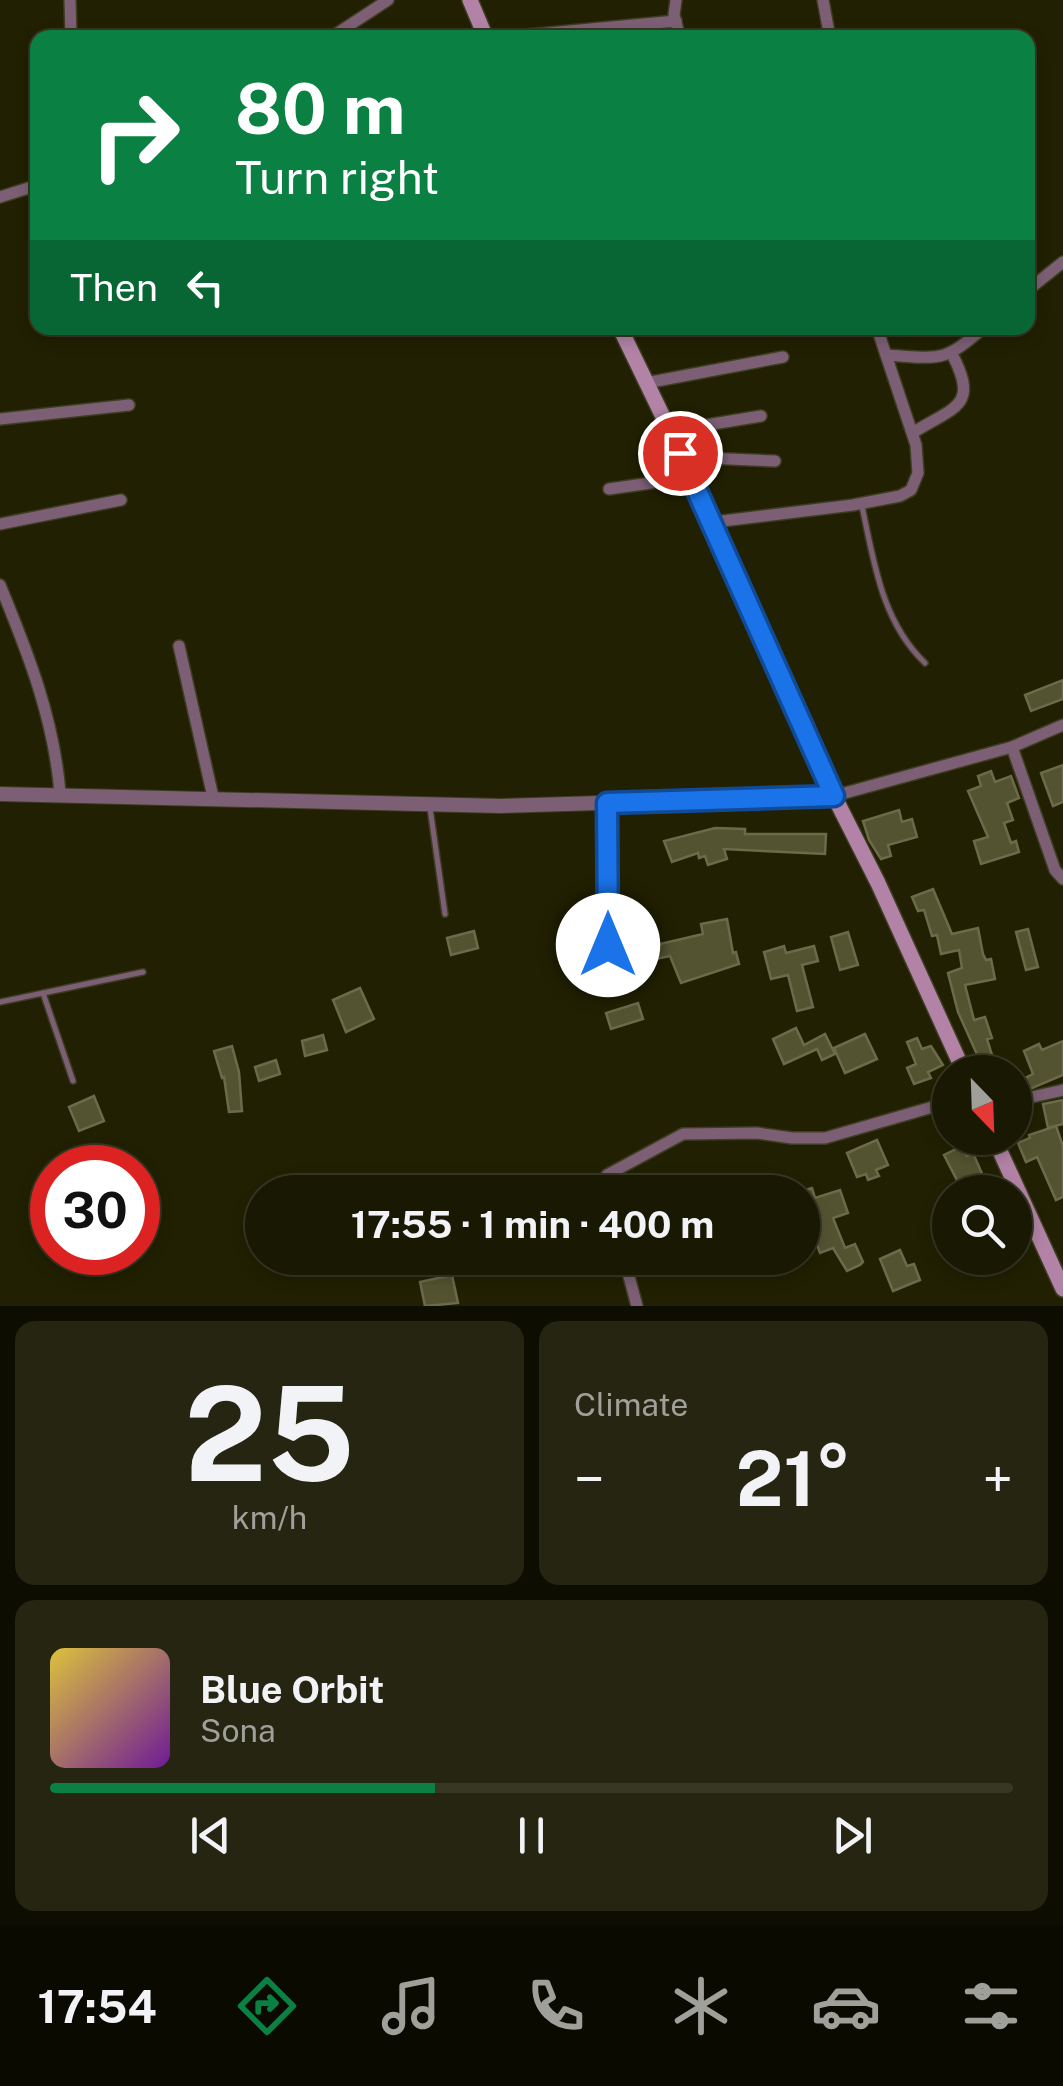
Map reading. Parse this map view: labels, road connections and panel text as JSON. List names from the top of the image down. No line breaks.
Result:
{"north":"bottom right","page":{"turn":["80 m","Turn right"],"then":"Then","limit":"30","trip":"17:55 · 1 min · 400 m","tile":[["25","km/h"],"Climate"],"heat":["−","21°","+"],"song":["Blue Orbit","Sona"],"tabs":"17:54"}}
